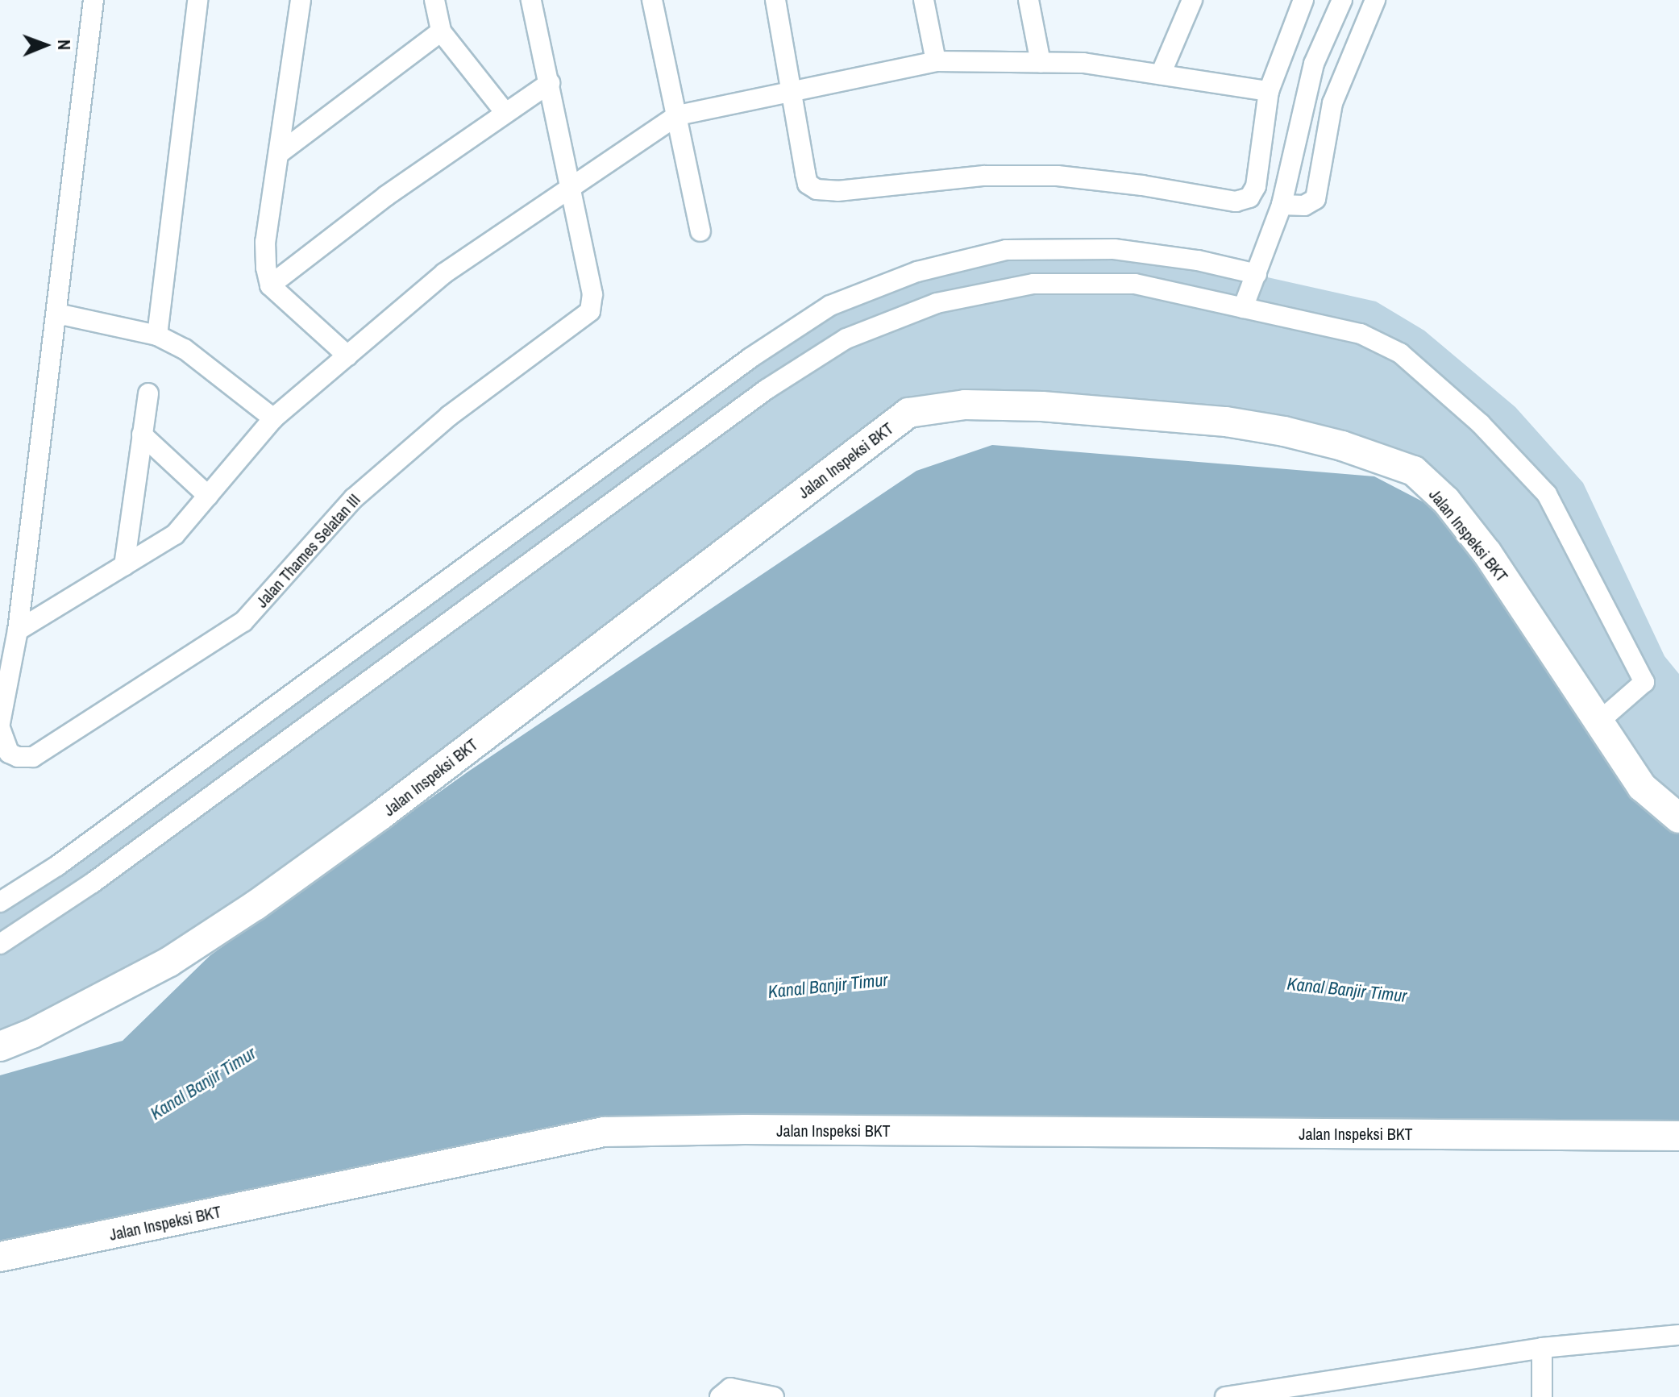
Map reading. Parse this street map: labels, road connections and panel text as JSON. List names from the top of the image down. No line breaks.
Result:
{"streets":{"street":["Jalan Inspeksi BKT","Jalan Thames Selatan III"]},"water":["Kanal Banjir Timur"],"north":"right"}
